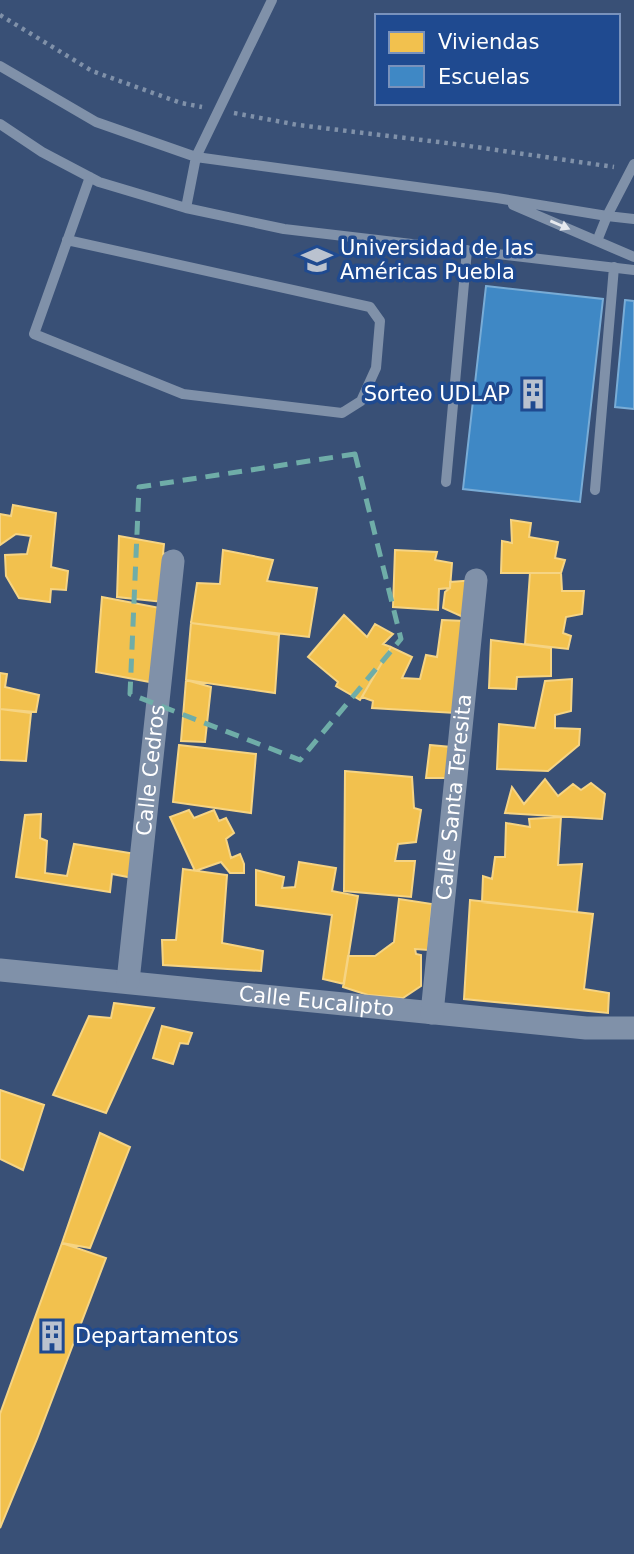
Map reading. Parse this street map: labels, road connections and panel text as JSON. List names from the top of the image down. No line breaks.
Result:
{"streets":{"street":["Calle Cedros","Calle Santa Teresita","Calle Eucalipto"]},"crossings":[["Calle Cedros","Calle Eucalipto"],["Calle Santa Teresita","Calle Eucalipto"]],"places":{"school or university":["Universidad de las Américas Puebla"],"building":["Sorteo UDLAP","Departamentos"]},"legend":["Viviendas","Escuelas"]}
